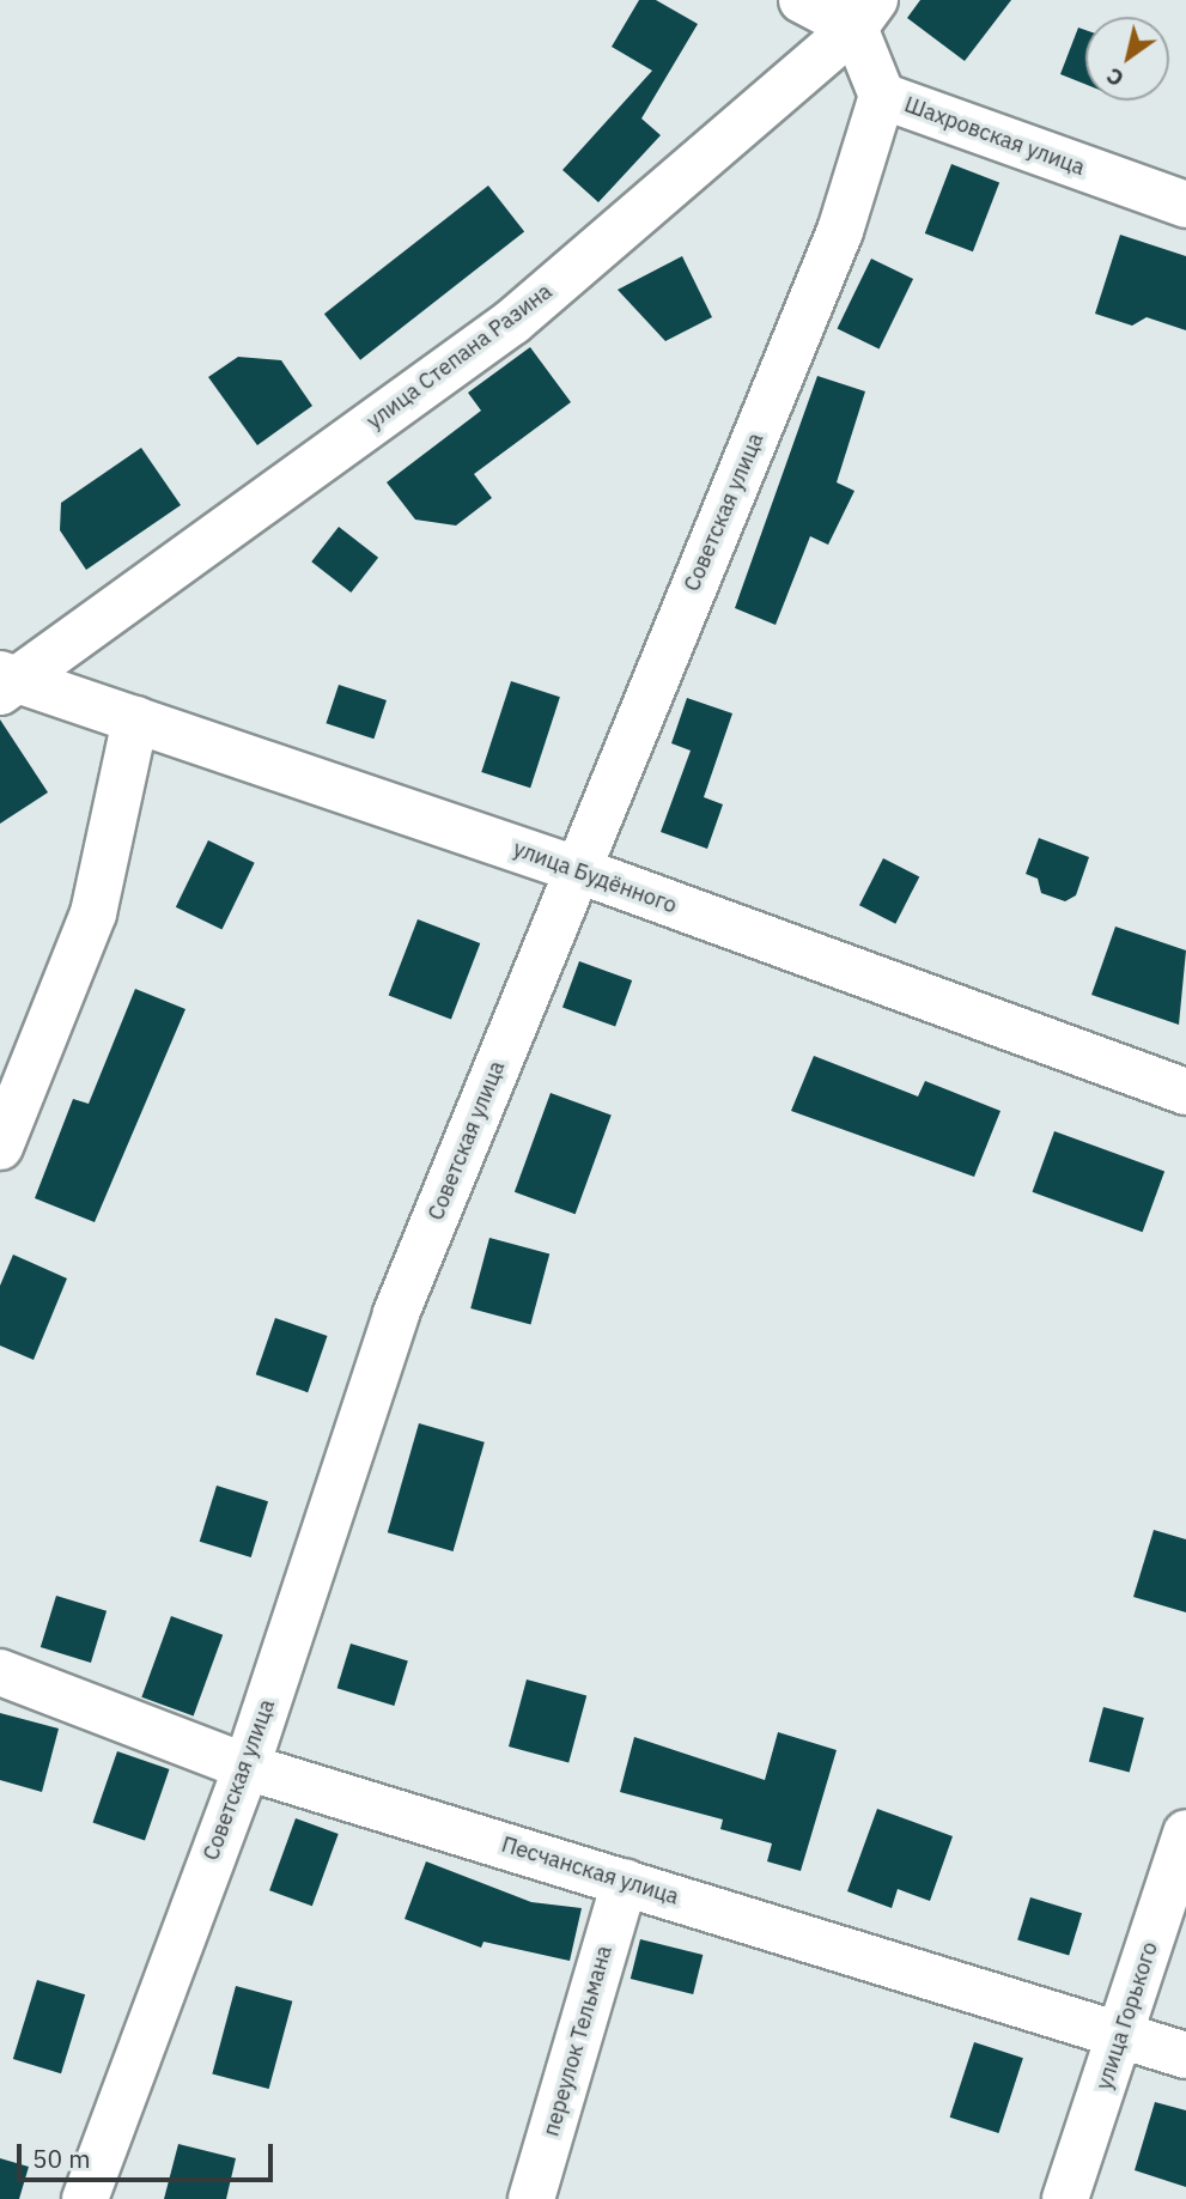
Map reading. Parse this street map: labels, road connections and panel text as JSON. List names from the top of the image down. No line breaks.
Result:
{"streets":{"street":["Шахровская улица","улица Степана Разина","Советская улица","улица Будённого","Песчанская улица","улица Горького","переулок Тельмана"]},"crossings":[["Шахровская улица","улица Степана Разина"],["Шахровская улица","Советская улица"],["улица Степана Разина","улица Будённого"],["Советская улица","улица Будённого"],["Советская улица","Песчанская улица"],["Песчанская улица","улица Горького"],["Песчанская улица","переулок Тельмана"]],"scale_bar":"50 m","north":"bottom left"}
